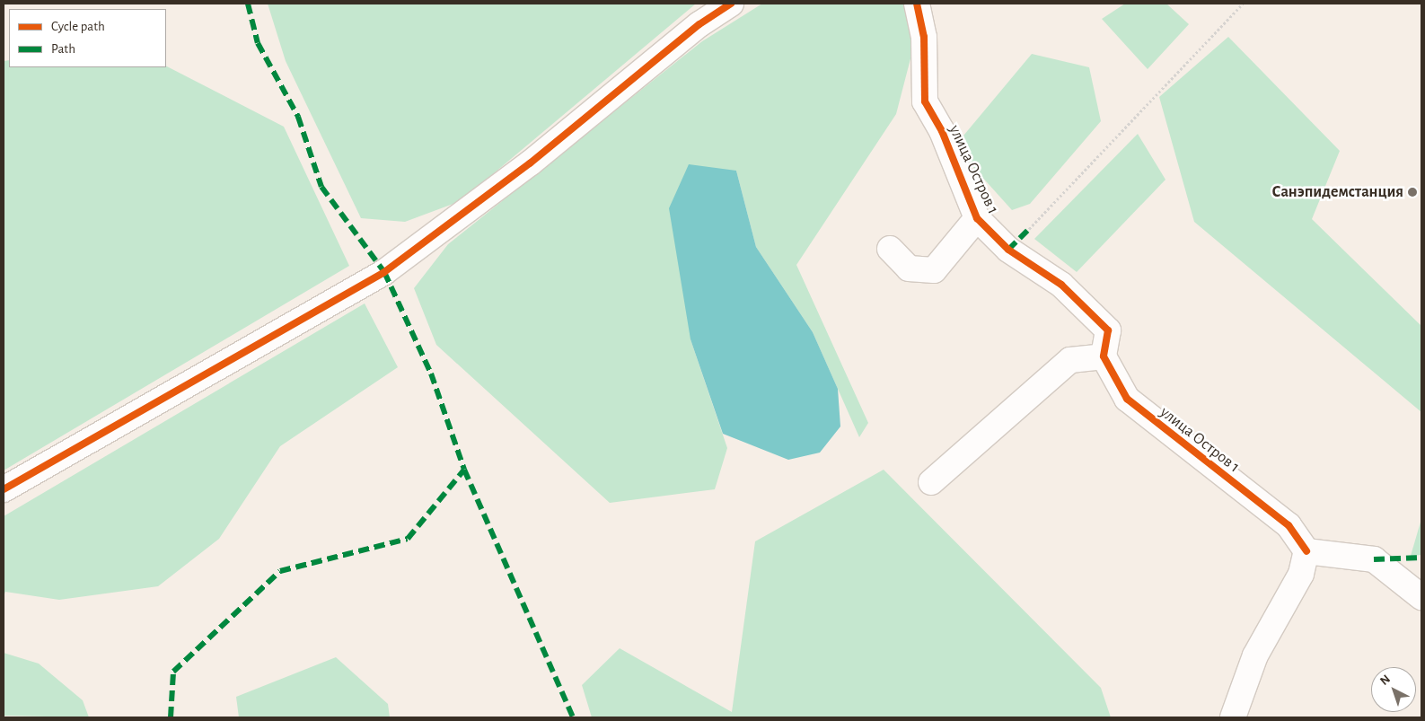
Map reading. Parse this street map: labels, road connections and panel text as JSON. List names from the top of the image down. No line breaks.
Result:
{"streets":{"street":["улица Остров 1"]},"places":["Санэпидемстанция"],"legend":["Cycle path","Path"],"north":"top left"}
